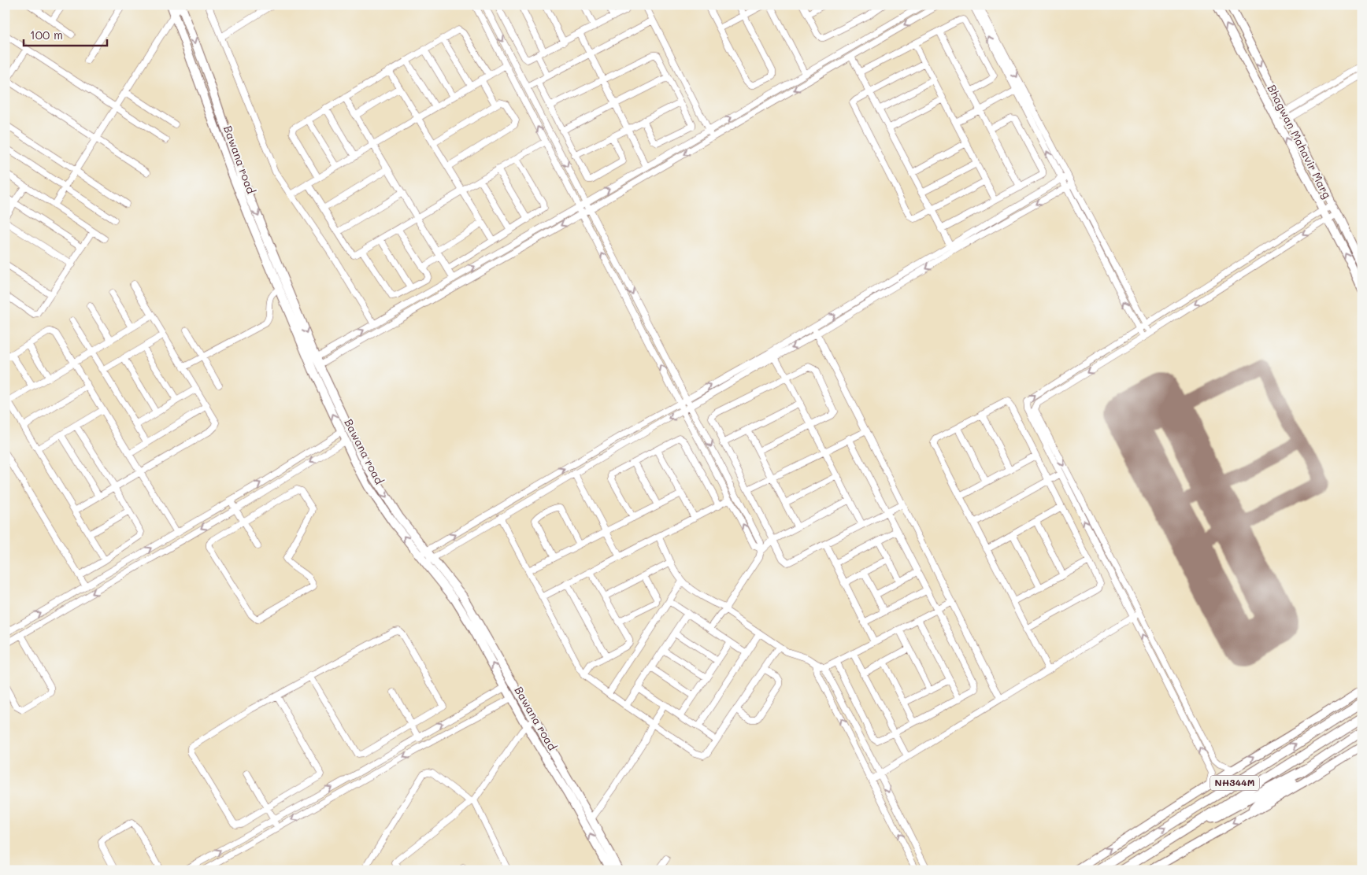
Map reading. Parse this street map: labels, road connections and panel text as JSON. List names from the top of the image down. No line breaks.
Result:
{"streets":{"highway":["NH344M"],"main road":["Bhagwan Mahavir Marg","Bawana road"]},"scale_bar":"100 m"}
